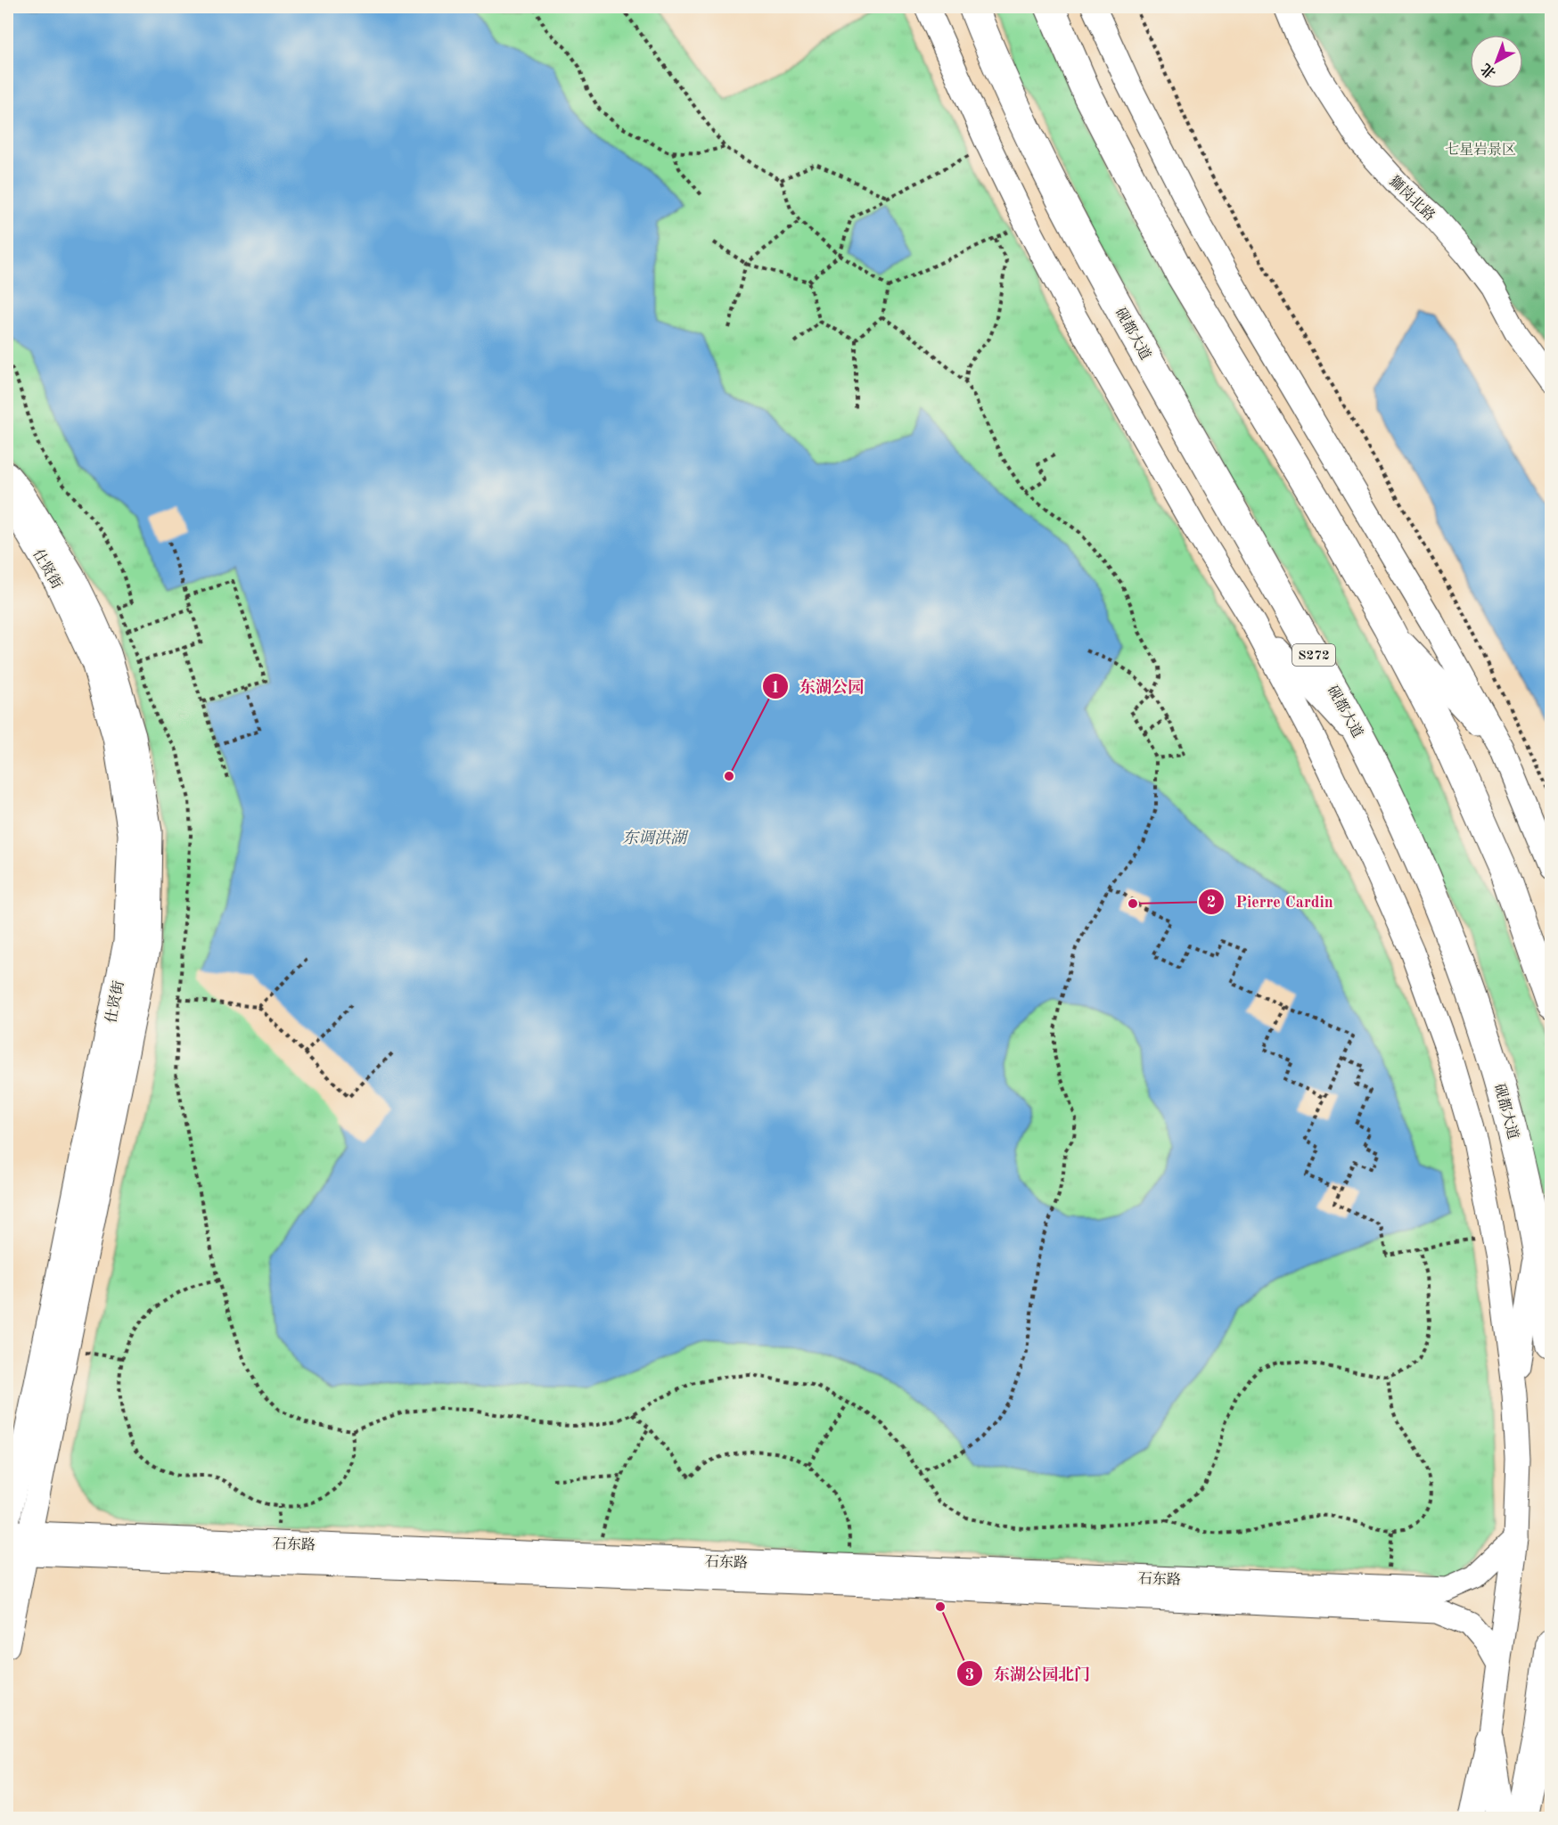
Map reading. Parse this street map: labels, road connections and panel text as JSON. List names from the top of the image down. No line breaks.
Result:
{"streets":{"main road":["砚都大道","S272"],"street":["獅岗北路","仕贤街","石东路"]},"water":["东调洪湖"],"parks":["七星岩景区"],"places":["东湖公园","Pierre Cardin","东湖公园北门"],"north":"bottom left"}
